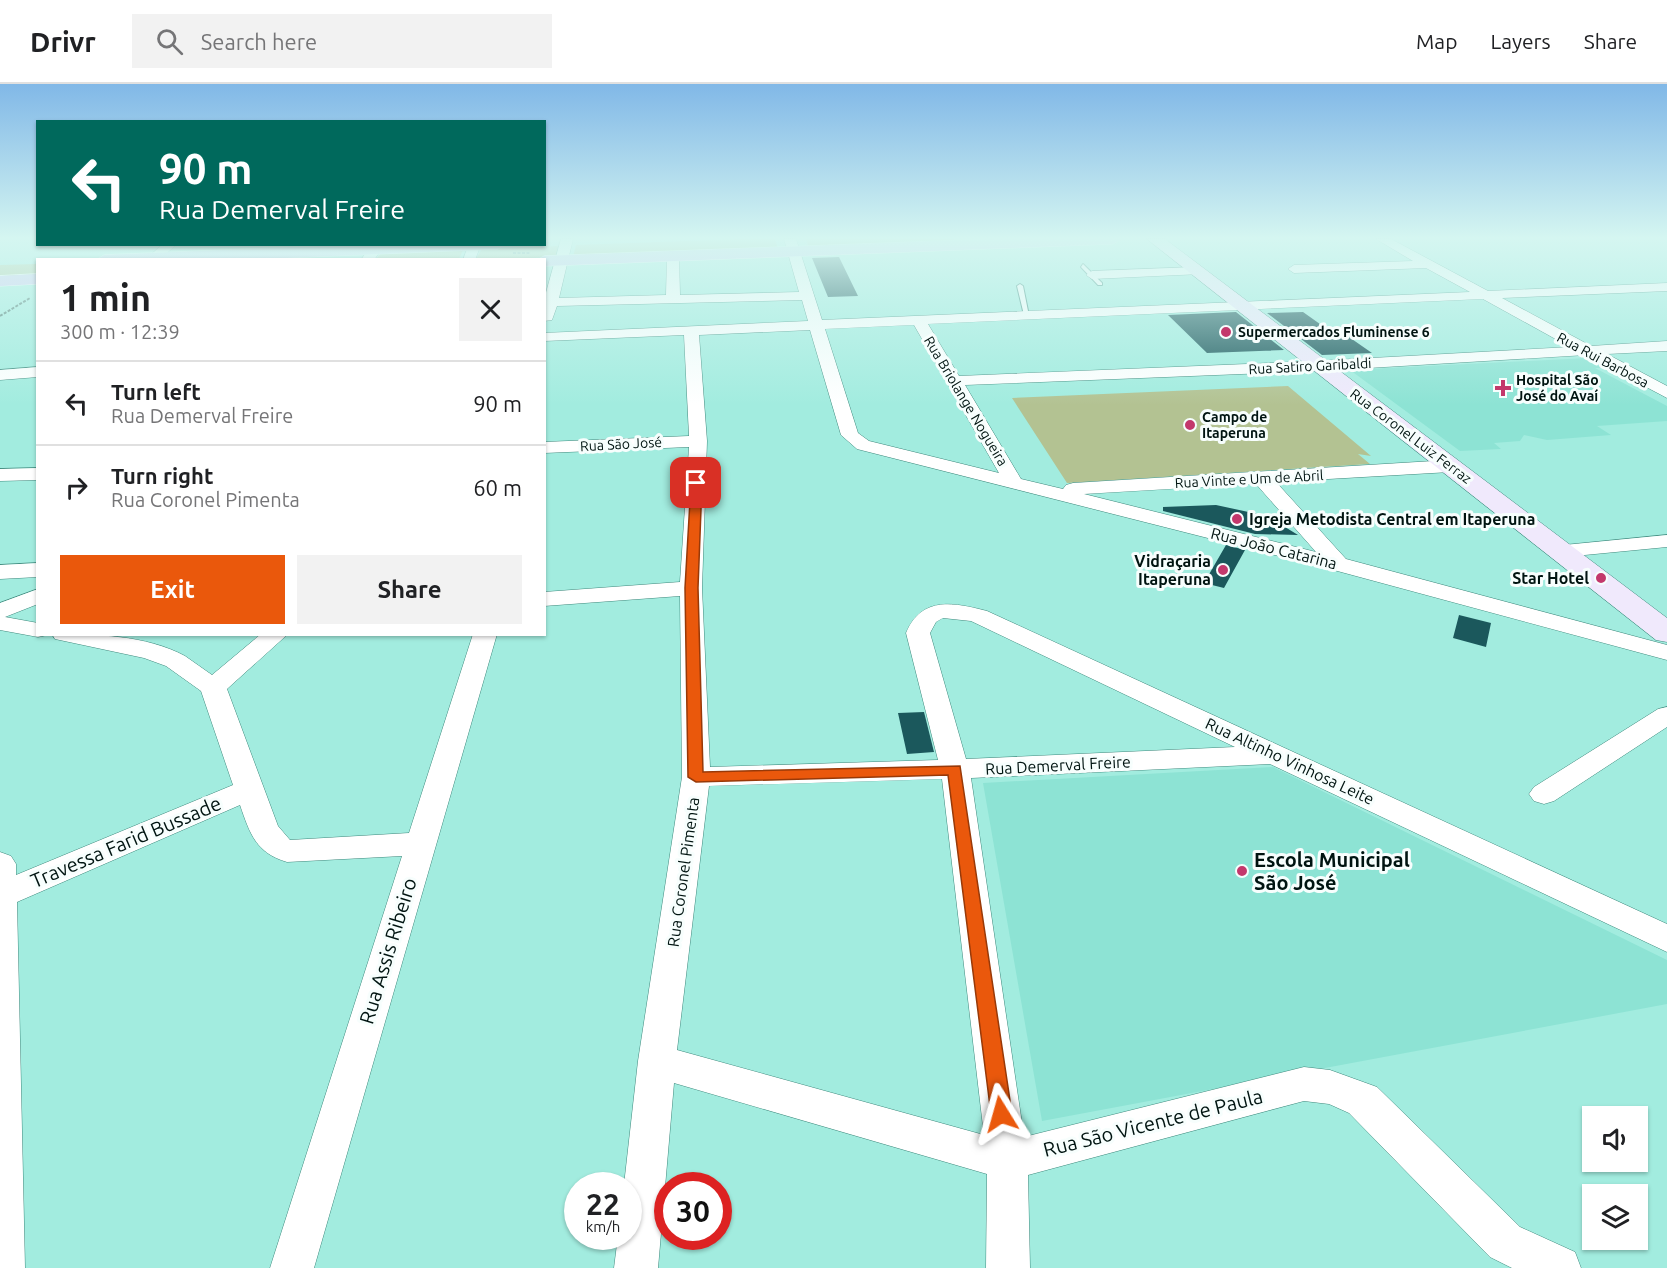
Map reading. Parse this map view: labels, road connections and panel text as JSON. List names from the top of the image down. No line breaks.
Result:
{"streets":{"main road":["Rua Coronel Luiz Ferraz"],"street":["Rua Rui Barbosa","Rua Satiro Garibaldi","Rua Briolange Nogueira","Rua São José","Rua Vinte e Um de Abril","Rua João Catarina","Rua Altinho Vinhosa Leite","Rua Demerval Freire","Travessa Farid Bussade","Rua Coronel Pimenta","Rua Assis Ribeiro","Rua São Vicente de Paula"]},"crossings":[["Rua Rui Barbosa","Rua Satiro Garibaldi"],["Rua Satiro Garibaldi","Rua Briolange Nogueira"],["Rua Satiro Garibaldi","Rua Coronel Luiz Ferraz"],["Rua Briolange Nogueira","Rua João Catarina"],["Rua Coronel Luiz Ferraz","Rua Vinte e Um de Abril"],["Rua São José","Rua Coronel Pimenta"],["Rua Vinte e Um de Abril","Rua João Catarina"],["Rua Altinho Vinhosa Leite","Rua Demerval Freire"],["Rua Demerval Freire","Rua Coronel Pimenta"]],"places":{"other":["Supermercados Fluminense 6","Campo de Itaperuna","Igreja Metodista Central em Itaperuna","Vidraçaria Itaperuna","Star Hotel","Escola Municipal São José"],"health":["Hospital São José do Avaí"]},"page":{"header":"Drivr","search":"Search here","nav":["Map","Layers","Share"],"turn":["90 m","Rua Demerval Freire"],"heading":["1 min","300 m · 12:39"],"list":[{"name":"Turn left","note":"Rua Demerval Freire","value":"90 m"},{"name":"Turn right","note":"Rua Coronel Pimenta","value":"60 m"}],"buttons":["Exit","Share"],"speed":"22 km/h","limit":"30"}}
